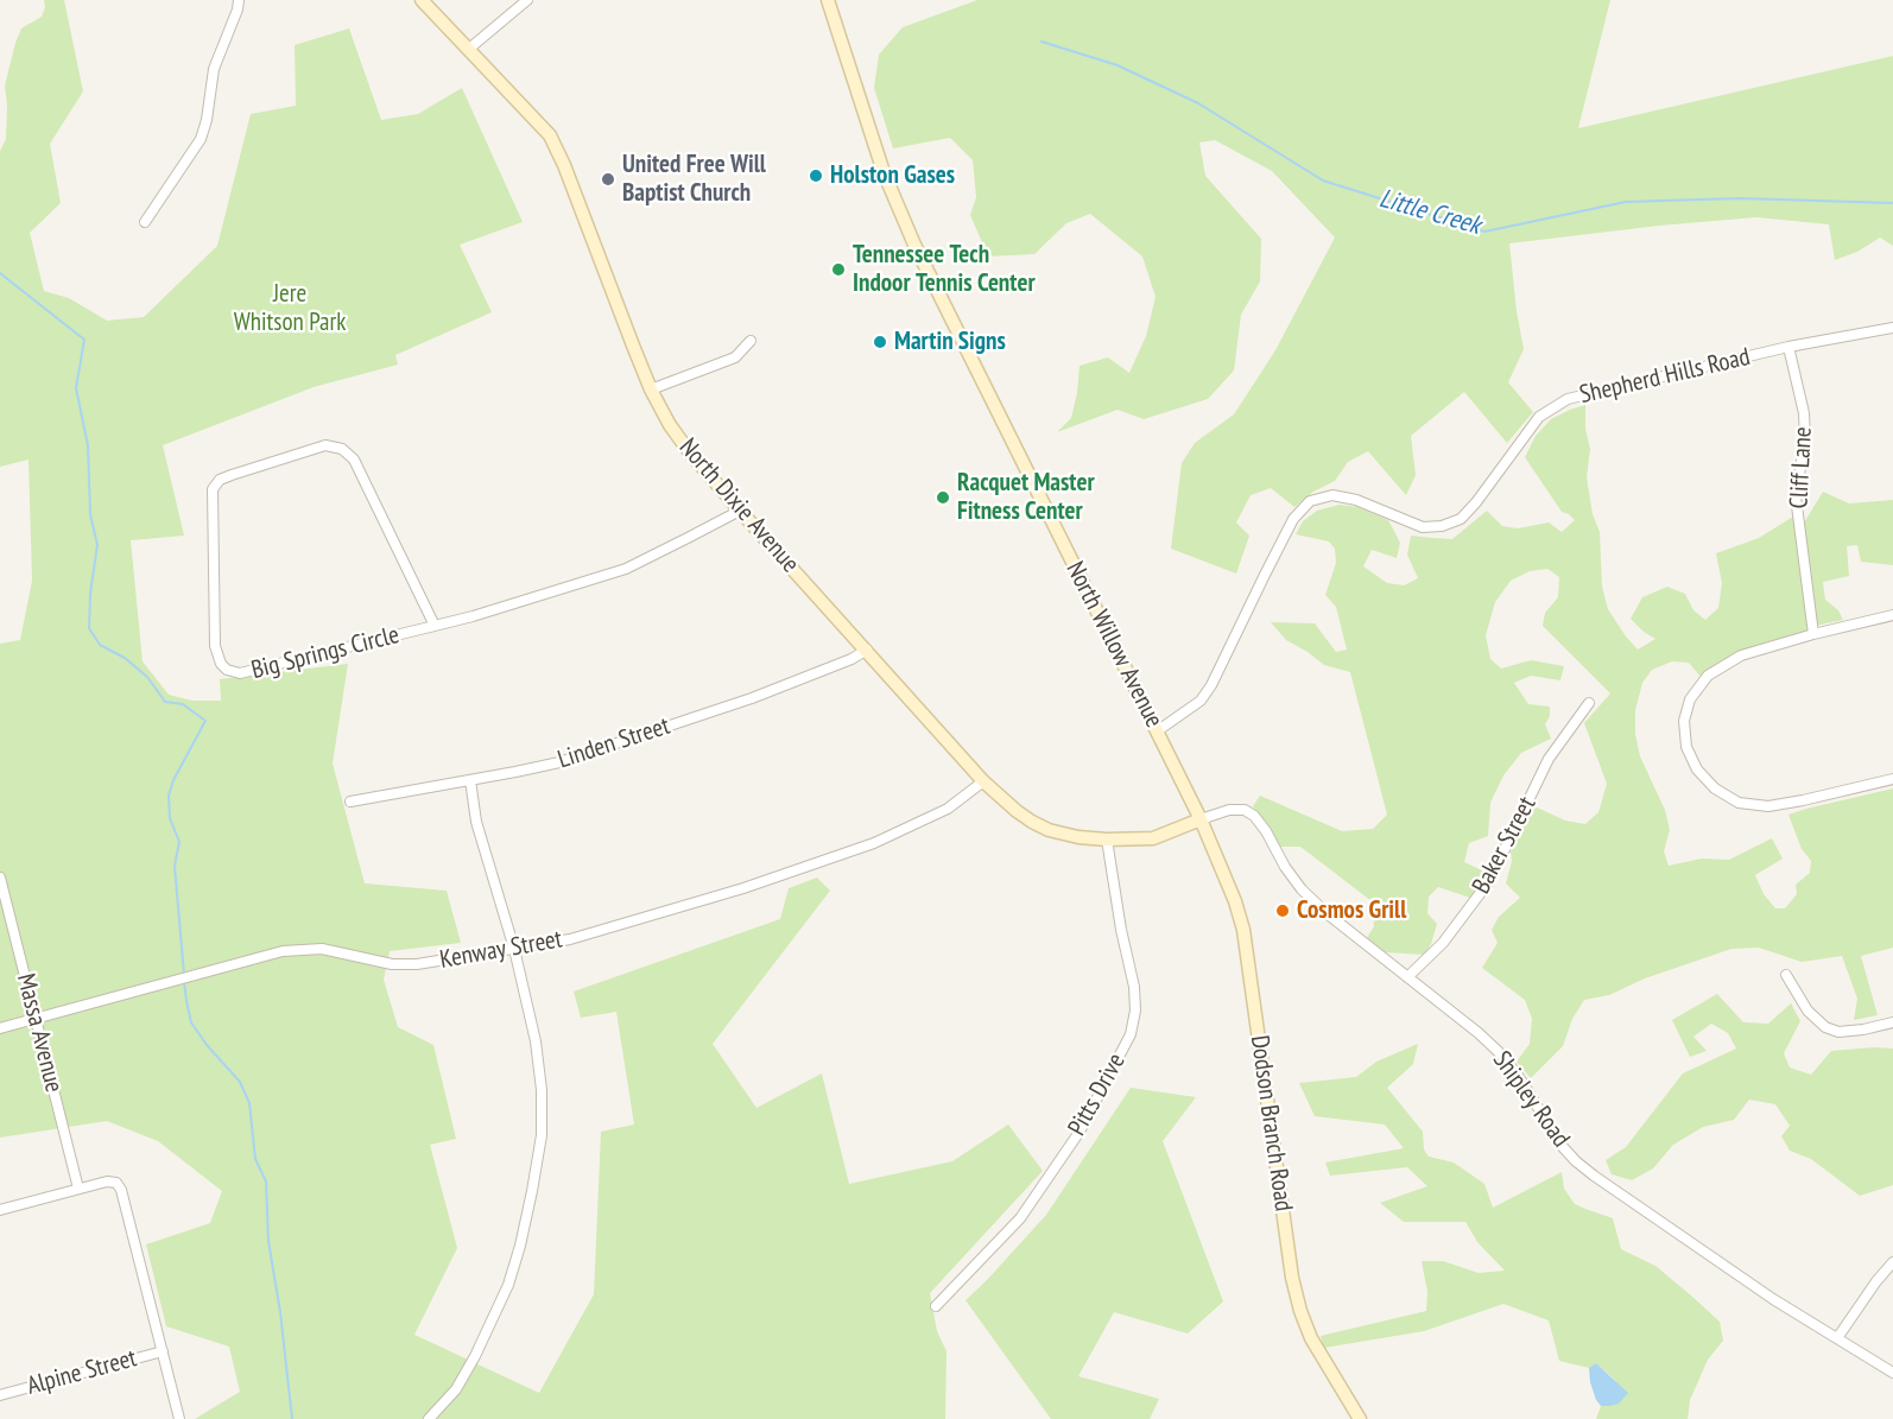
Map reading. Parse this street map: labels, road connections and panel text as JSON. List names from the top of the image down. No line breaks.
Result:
{"streets":{"main road":["North Dixie Avenue","North Willow Avenue","Dodson Branch Road"],"street":["Shepherd Hills Road","Cliff Lane","Big Springs Circle","Linden Street","Baker Street","Kenway Street","Massa Avenue","Pitts Drive","Shipley Road","Alpine Street"]},"crossings":[["Shepherd Hills Road","Cliff Lane"],["Shepherd Hills Road","North Willow Avenue"],["North Dixie Avenue","North Willow Avenue"],["North Dixie Avenue","Big Springs Circle"],["North Dixie Avenue","Linden Street"],["North Dixie Avenue","Kenway Street"],["North Dixie Avenue","Pitts Drive"],["North Dixie Avenue","Shipley Road"],["North Dixie Avenue","Dodson Branch Road"],["North Willow Avenue","Shipley Road"],["North Willow Avenue","Dodson Branch Road"],["Baker Street","Shipley Road"],["Kenway Street","Massa Avenue"],["Shipley Road","Dodson Branch Road"]],"water":["Little Creek"],"parks":["Jere Whitson Park"],"places":["Holston Gases","United Free Will Baptist Church","Tennessee Tech Indoor Tennis Center","Martin Signs","Racquet Master Fitness Center","Cosmos Grill"]}
